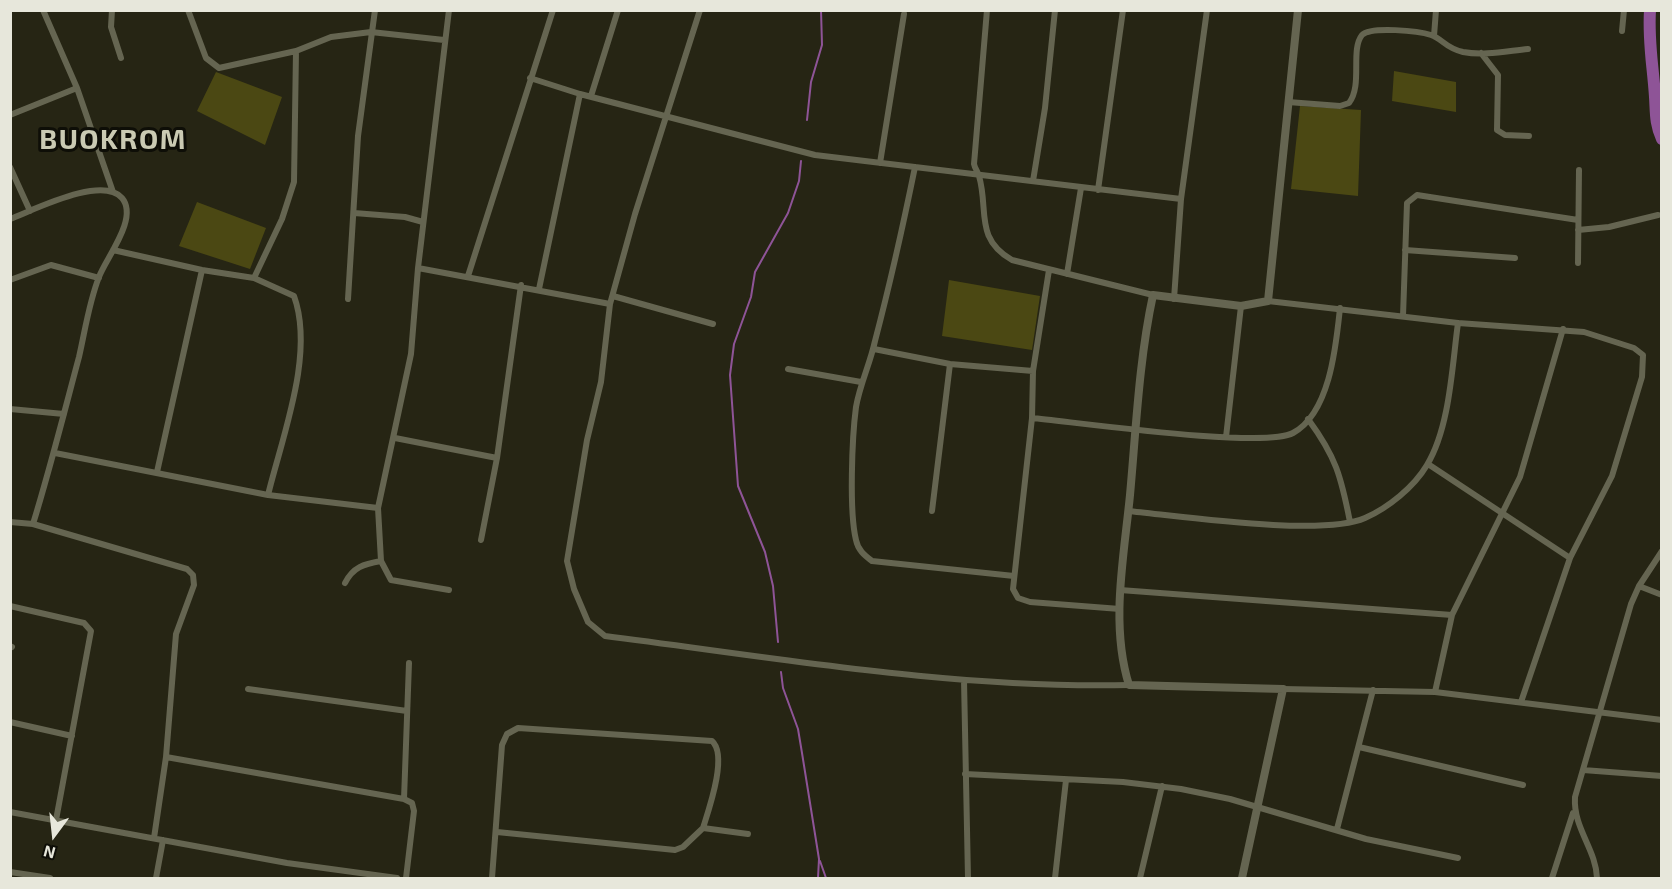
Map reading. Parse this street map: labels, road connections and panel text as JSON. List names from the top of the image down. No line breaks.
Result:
{"districts":["BUOKROM"],"north":"bottom"}
